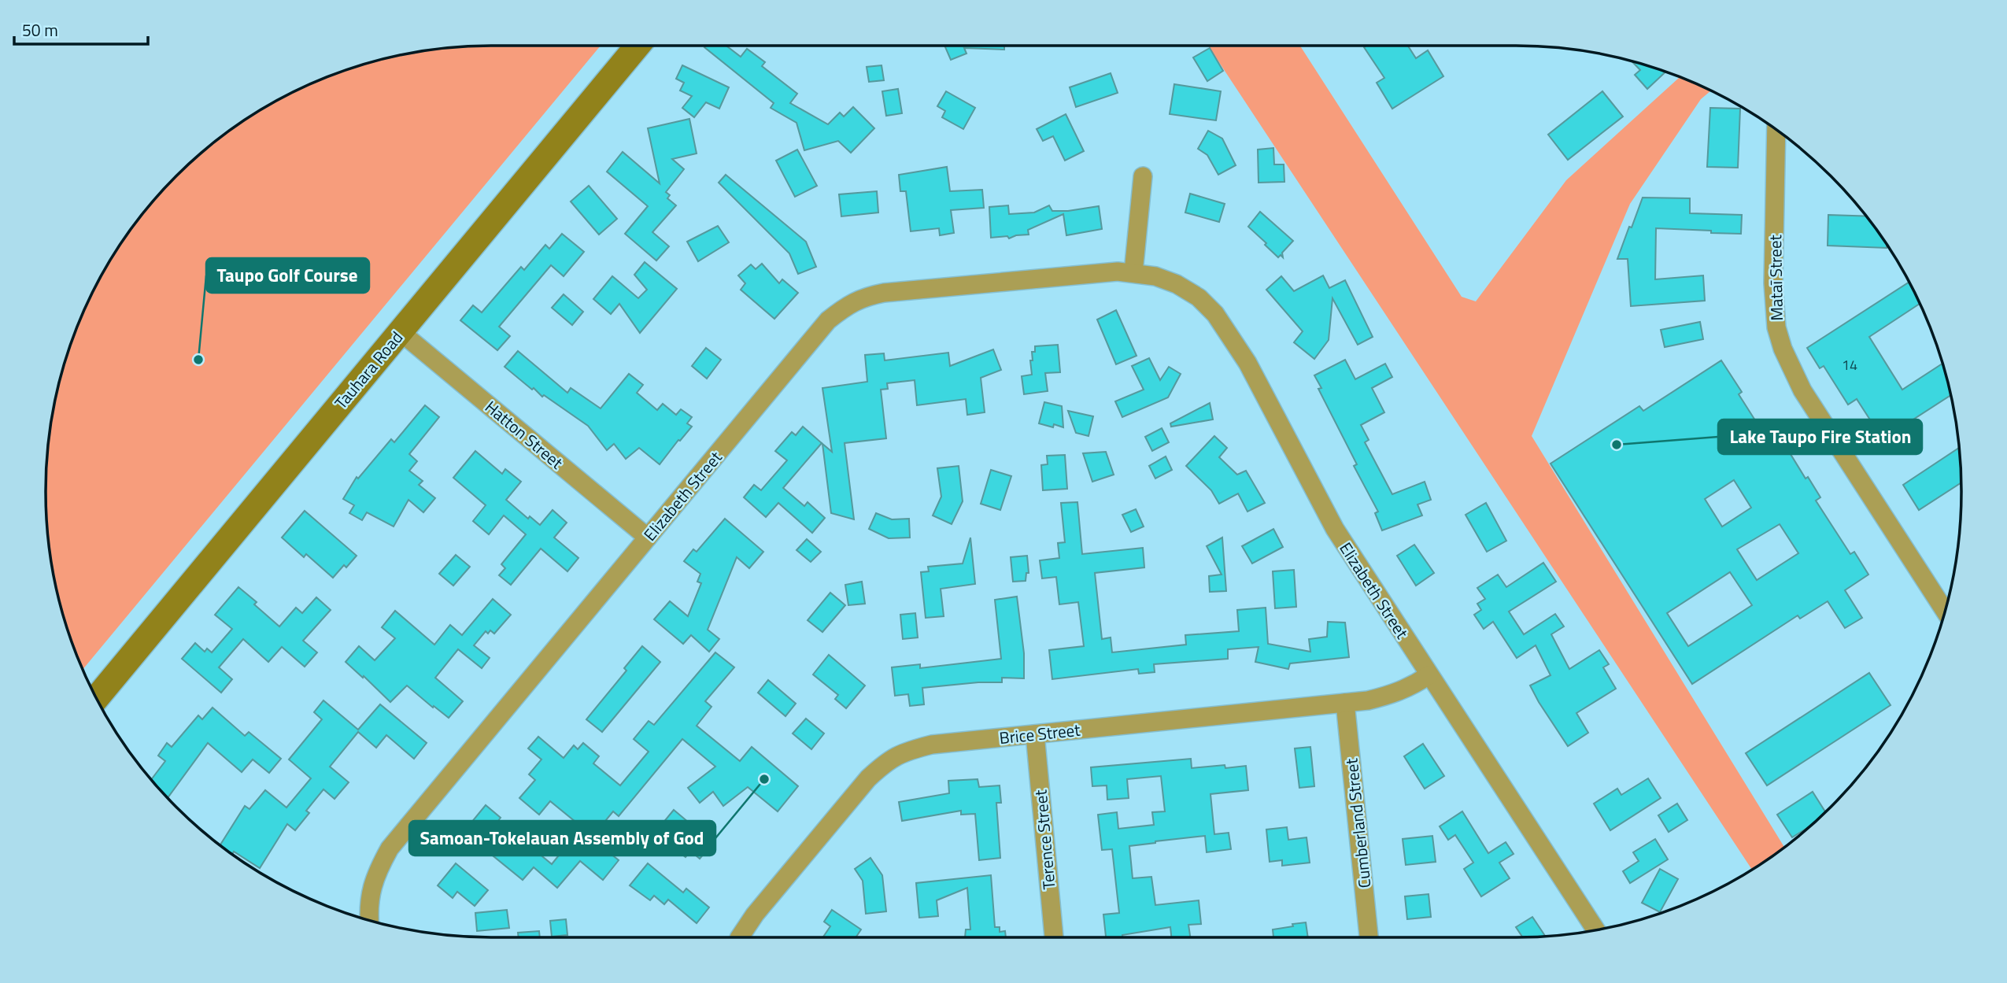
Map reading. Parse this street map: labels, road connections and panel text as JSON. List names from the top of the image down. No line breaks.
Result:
{"streets":{"main road":["Tauhara Road"],"street":["Mataī Street","Hatton Street","Elizabeth Street","Brice Street","Cumberland Street","Terence Street"]},"crossings":[["Tauhara Road","Hatton Street"],["Hatton Street","Elizabeth Street"],["Elizabeth Street","Brice Street"],["Brice Street","Cumberland Street"],["Brice Street","Terence Street"]],"places":["Taupo Golf Course","Lake Taupo Fire Station","Samoan-Tokelauan Assembly of God"],"house_numbers":["14"],"scale_bar":"50 m"}
